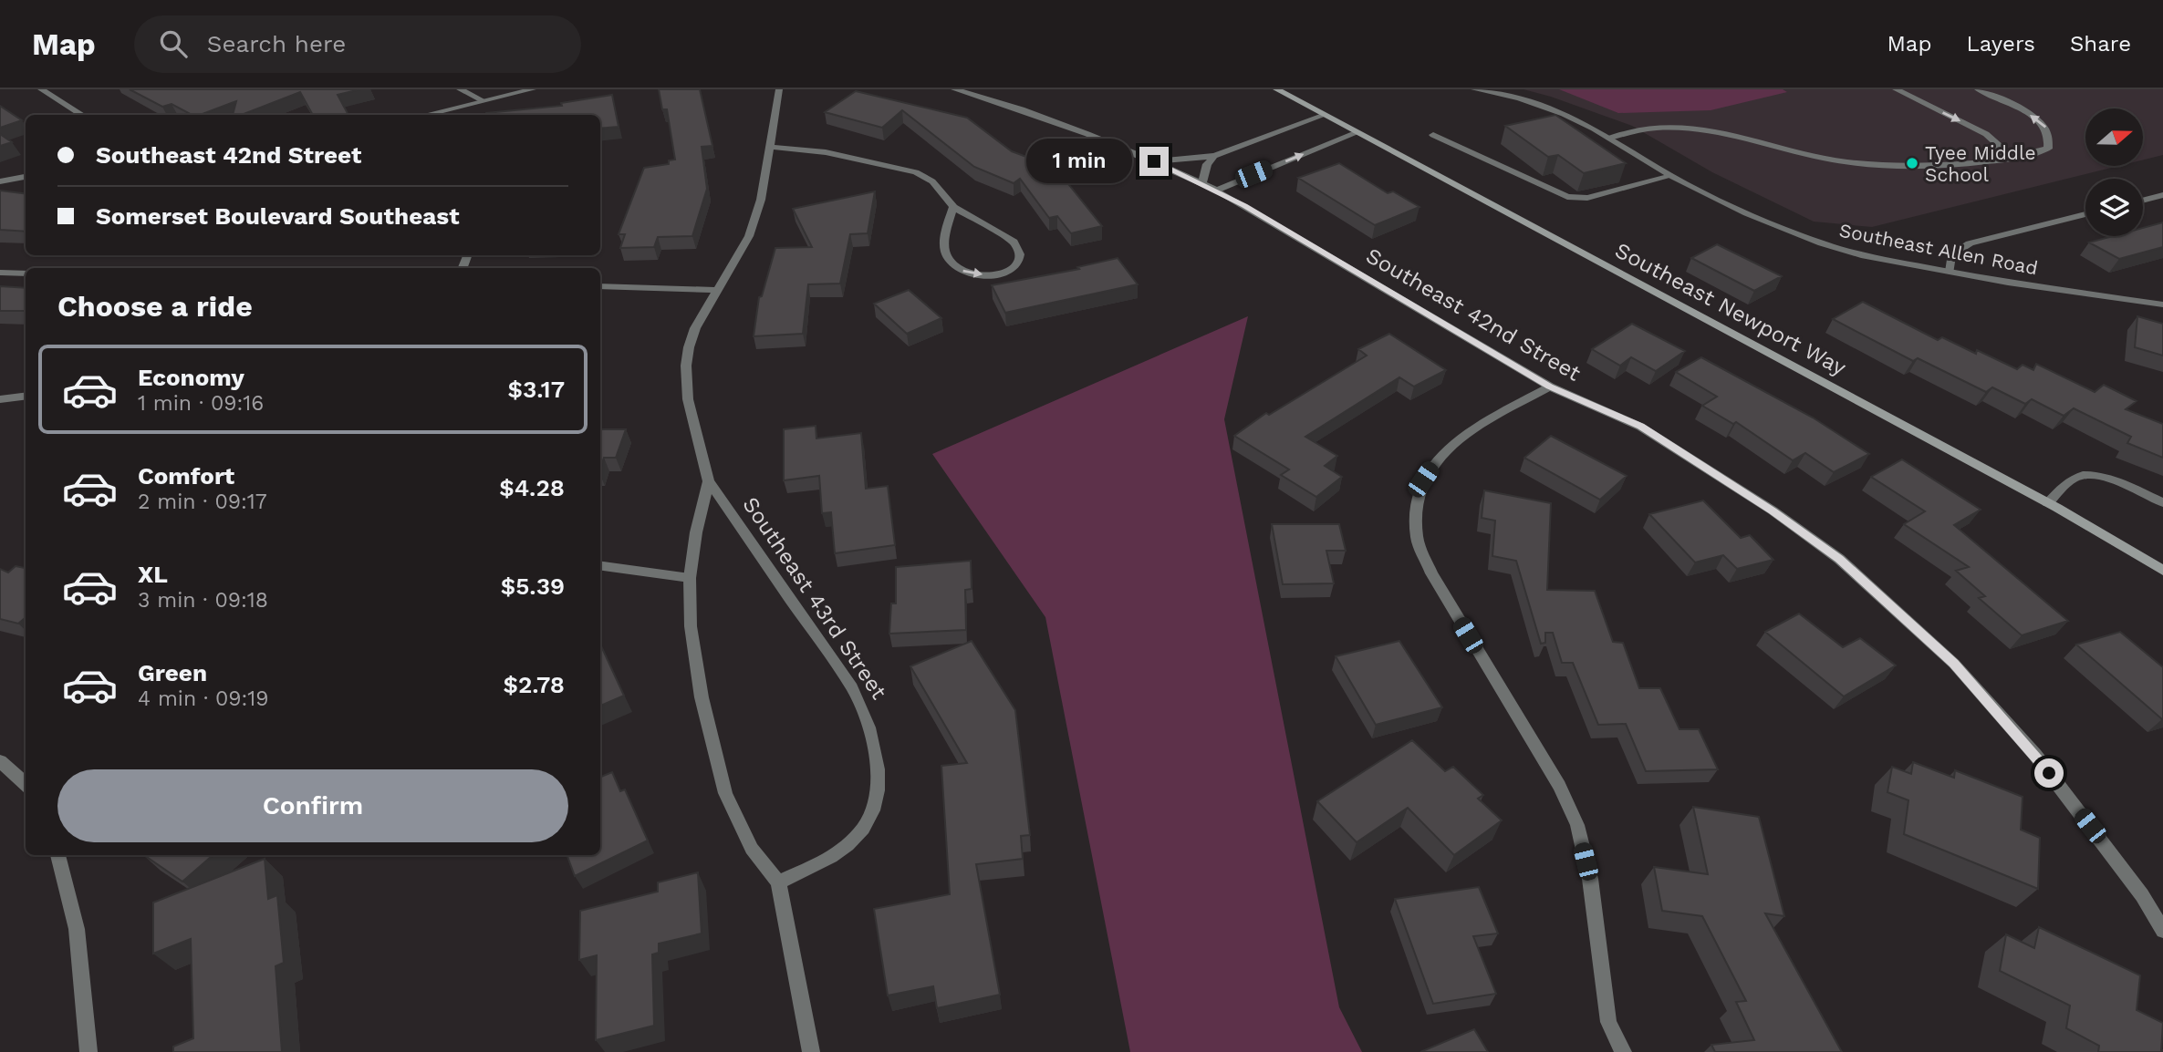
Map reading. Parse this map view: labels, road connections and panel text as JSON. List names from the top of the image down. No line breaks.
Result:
{"streets":{"main road":["Southeast Newport Way"],"street":["Southeast Allen Road","Southeast 42nd Street","Southeast 43rd Street"]},"places":["Tyee Middle School"],"north":"right","page":{"header":"Map","search":"Search here","nav":["Map","Layers","Share"],"banner":["Southeast 42nd Street","Somerset Boulevard Southeast"],"bubble":"1 min","heading":"Choose a ride","list":[{"name":"Economy","note":"1 min · 09:16","value":"$3.17"},{"name":"Comfort","note":"2 min · 09:17","value":"$4.28"},{"name":"XL","note":"3 min · 09:18","value":"$5.39"},{"name":"Green","note":"4 min · 09:19","value":"$2.78"}],"buttons":"Confirm"}}
